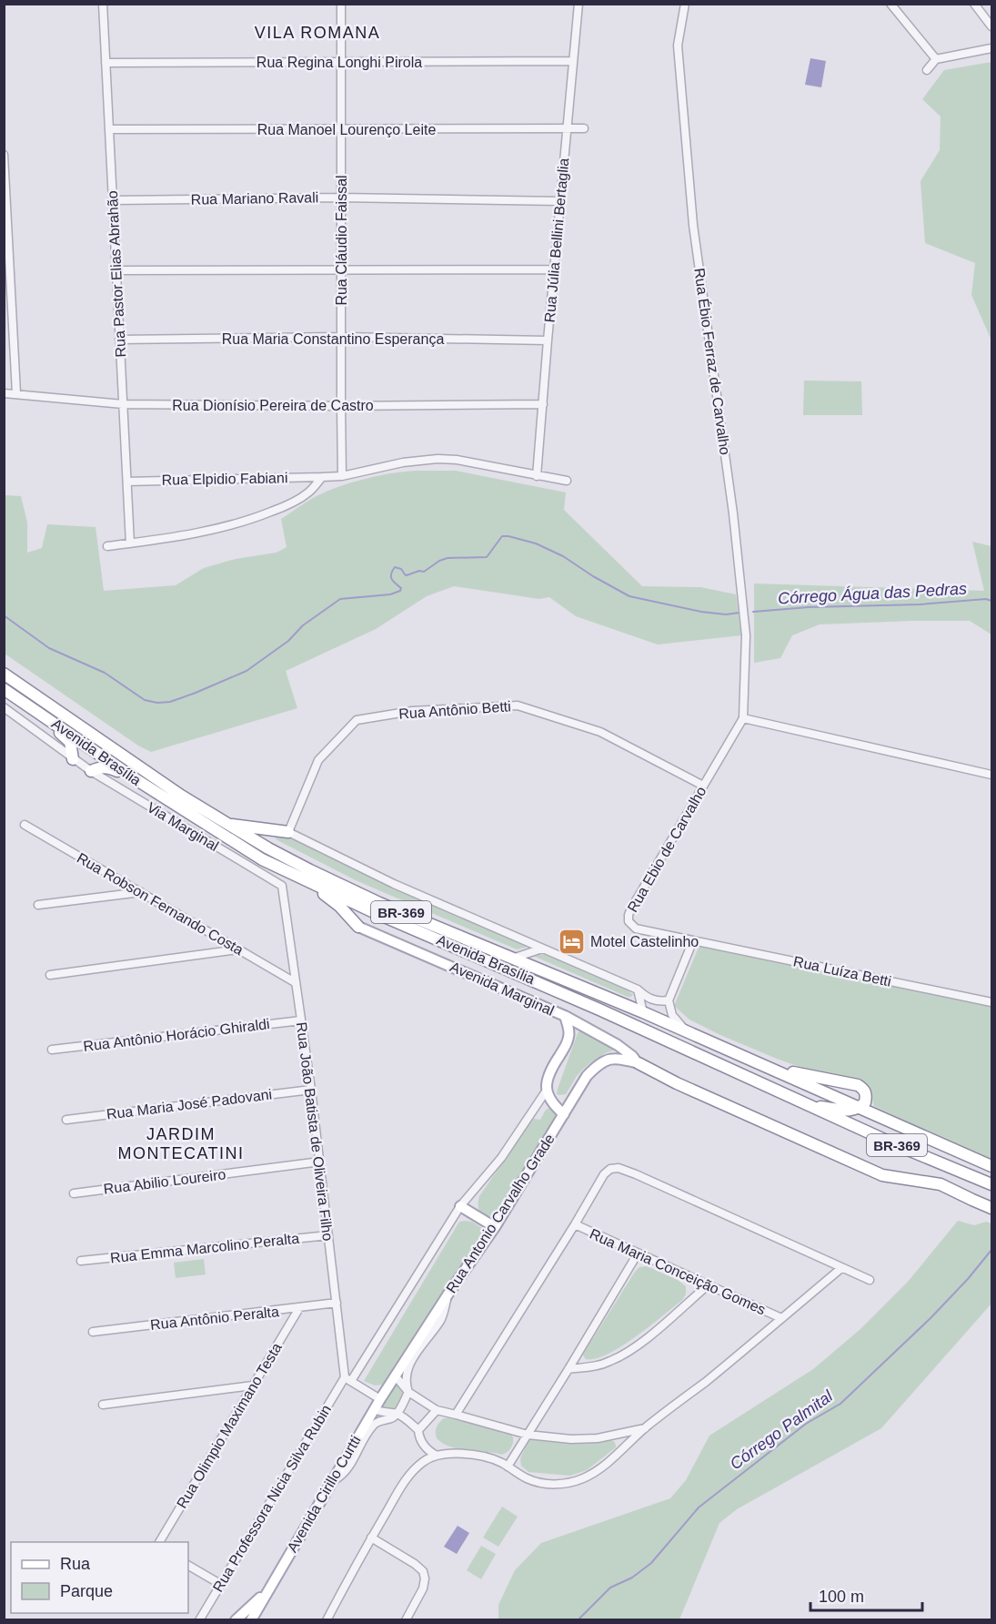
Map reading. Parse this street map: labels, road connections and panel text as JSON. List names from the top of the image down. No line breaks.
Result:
{"streets":{"highway":["Avenida Brasília","BR-369"],"main road":["Avenida Marginal","Rua Antonio Carvalho Grade","Avenida Cirillo Curtti"],"street":["Rua Regina Longhi Pirola","Rua Manoel Lourenço Leite","Rua Mariano Ravali","Rua Cláudio Faissal","Rua Júlia Bellini Bertaglia","Rua Pastor Elias Abrahão","Rua Maria Constantino Esperança","Rua Ébio Ferraz de Carvalho","Rua Dionísio Pereira de Castro","Rua Elpidio Fabiani","Rua Antônio Betti","Via Marginal","Rua Ebio de Carvalho","Rua Robson Fernando Costa","Rua Luíza Betti","Rua Antônio Horácio Ghiraldi","Rua Maria José Padovani","Rua João Batista de Oliveira Filho","Rua Abilio Loureiro","Rua Emma Marcolino Peralta","Rua Maria Conceição Gomes","Rua Antônio Peralta","Rua Olimpio Maximano Testa","Rua Professora Nicia Silva Rubin"]},"crossings":[["Rua Regina Longhi Pirola","Rua Cláudio Faissal"],["Rua Regina Longhi Pirola","Rua Júlia Bellini Bertaglia"],["Rua Regina Longhi Pirola","Rua Pastor Elias Abrahão"],["Rua Manoel Lourenço Leite","Rua Cláudio Faissal"],["Rua Manoel Lourenço Leite","Rua Júlia Bellini Bertaglia"],["Rua Manoel Lourenço Leite","Rua Pastor Elias Abrahão"],["Rua Mariano Ravali","Rua Cláudio Faissal"],["Rua Mariano Ravali","Rua Júlia Bellini Bertaglia"],["Rua Mariano Ravali","Rua Pastor Elias Abrahão"],["Rua Cláudio Faissal","Rua Maria Constantino Esperança"],["Rua Cláudio Faissal","Rua Dionísio Pereira de Castro"],["Rua Cláudio Faissal","Rua Elpidio Fabiani"],["Rua Júlia Bellini Bertaglia","Rua Maria Constantino Esperança"],["Rua Júlia Bellini Bertaglia","Rua Dionísio Pereira de Castro"],["Rua Júlia Bellini Bertaglia","Rua Elpidio Fabiani"],["Rua Pastor Elias Abrahão","Rua Maria Constantino Esperança"],["Rua Pastor Elias Abrahão","Rua Dionísio Pereira de Castro"],["Rua Pastor Elias Abrahão","Rua Elpidio Fabiani"],["Rua Ébio Ferraz de Carvalho","Rua Ebio de Carvalho"],["Rua Antônio Betti","Rua Ebio de Carvalho"],["Via Marginal","Rua João Batista de Oliveira Filho"],["Rua Ebio de Carvalho","Rua Luíza Betti"],["Rua Robson Fernando Costa","Rua João Batista de Oliveira Filho"],["Avenida Marginal","Rua Antonio Carvalho Grade"],["Rua Antônio Horácio Ghiraldi","Rua João Batista de Oliveira Filho"],["Rua Maria José Padovani","Rua João Batista de Oliveira Filho"],["Rua João Batista de Oliveira Filho","Rua Abilio Loureiro"],["Rua João Batista de Oliveira Filho","Rua Emma Marcolino Peralta"],["Rua João Batista de Oliveira Filho","Rua Antônio Peralta"],["Rua João Batista de Oliveira Filho","Rua Professora Nicia Silva Rubin"],["Rua Antonio Carvalho Grade","Avenida Cirillo Curtti"],["Rua Antônio Peralta","Rua Olimpio Maximano Testa"]],"districts":["VILA ROMANA","JARDIM MONTECATINI"],"water":["Córrego Água das Pedras","Córrego Palmital"],"places":{"hotel":["Motel Castelinho"]},"legend":["Rua","Parque"],"scale_bar":"100 m"}
